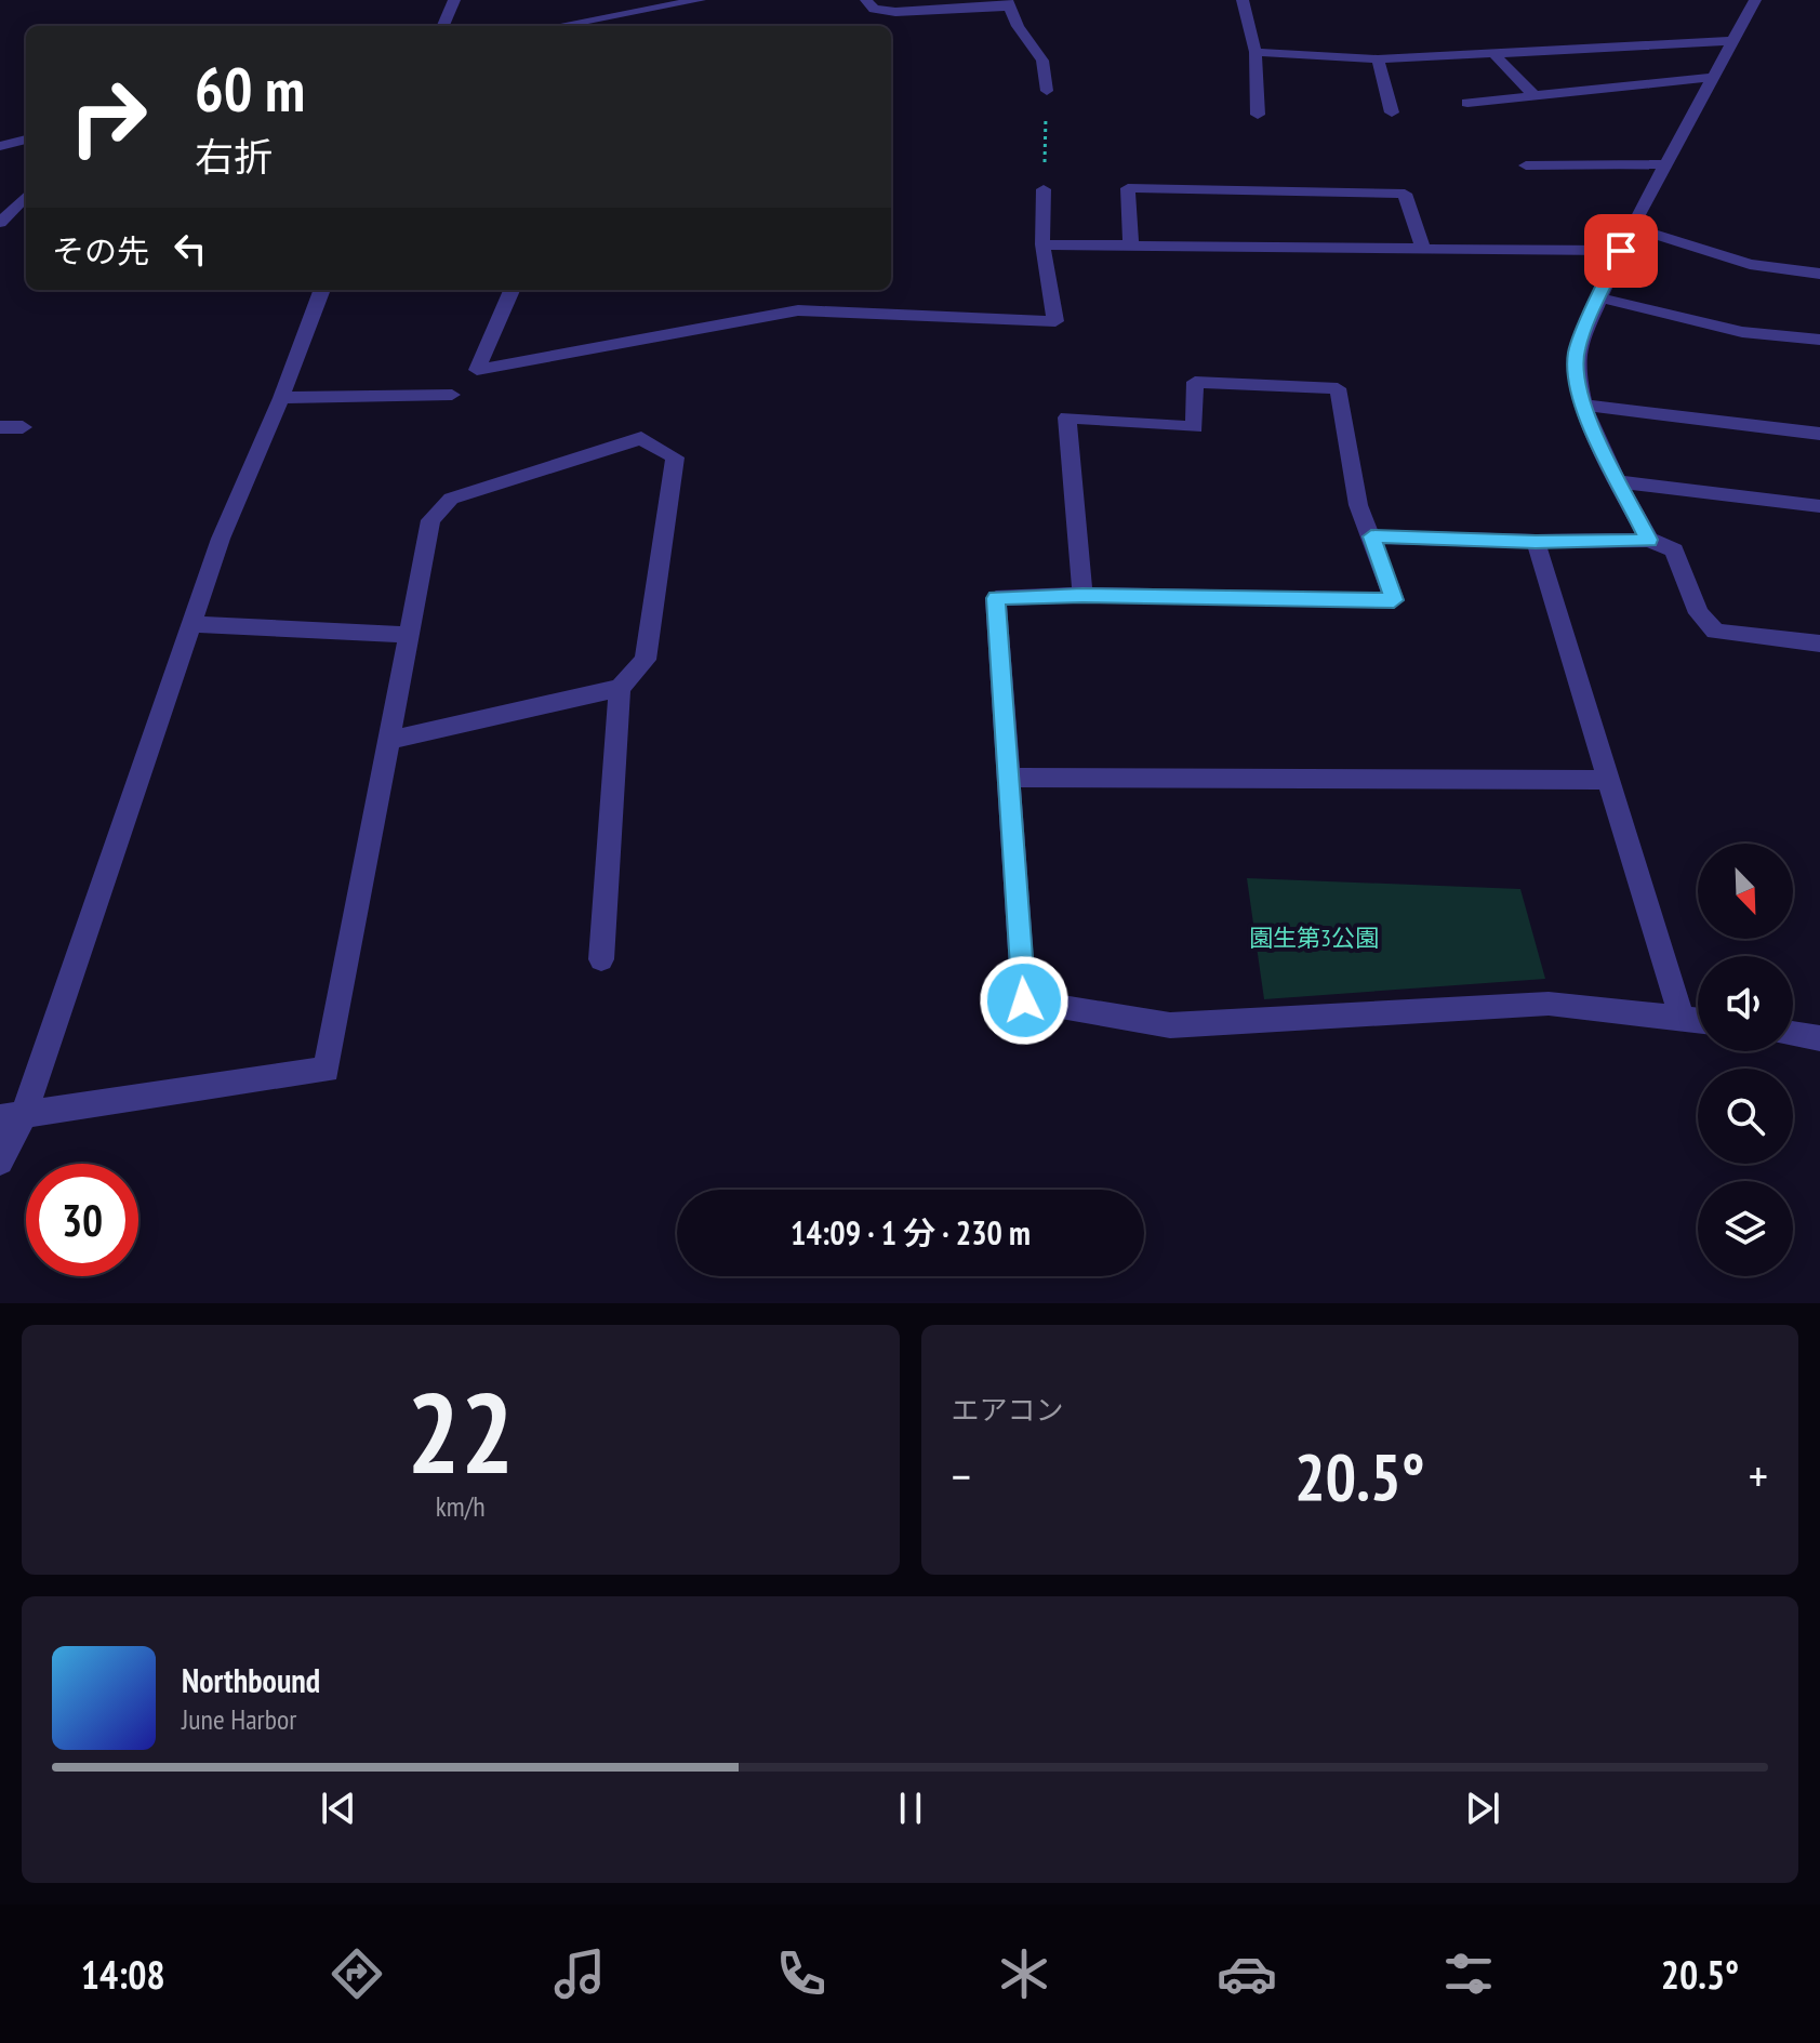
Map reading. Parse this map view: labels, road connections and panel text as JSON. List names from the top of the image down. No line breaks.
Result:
{"parks":["園生第3公園"],"north":"bottom right","page":{"turn":["60 m","右折"],"then":"その先","limit":"30","trip":"14:09 · 1 分 · 230 m","tile":[["22","km/h"],"エアコン"],"heat":["−","20.5°","+"],"song":["Northbound","June Harbor"],"tabs":["14:08","20.5°"]}}
